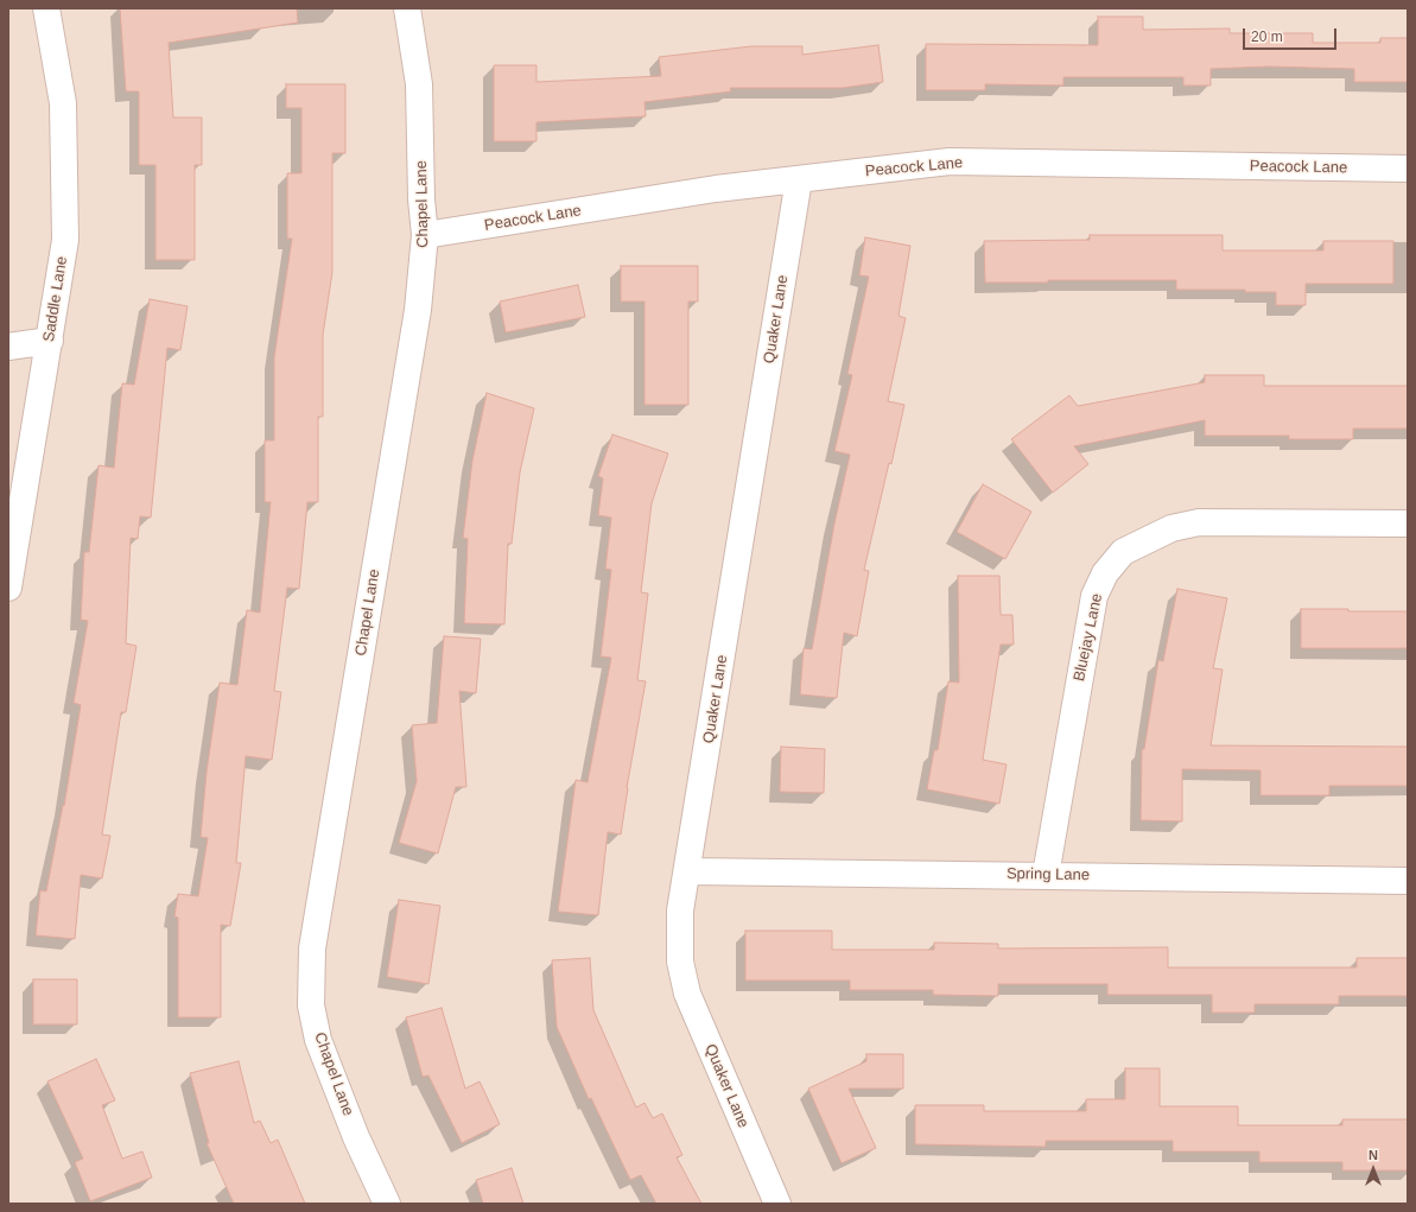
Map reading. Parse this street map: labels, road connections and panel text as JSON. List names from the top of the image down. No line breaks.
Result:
{"streets":{"street":["Peacock Lane","Chapel Lane","Saddle Lane","Quaker Lane","Bluejay Lane","Spring Lane"]},"crossings":[["Peacock Lane","Chapel Lane"],["Peacock Lane","Quaker Lane"],["Quaker Lane","Spring Lane"],["Bluejay Lane","Spring Lane"]],"scale_bar":"20 m","north":"top"}
